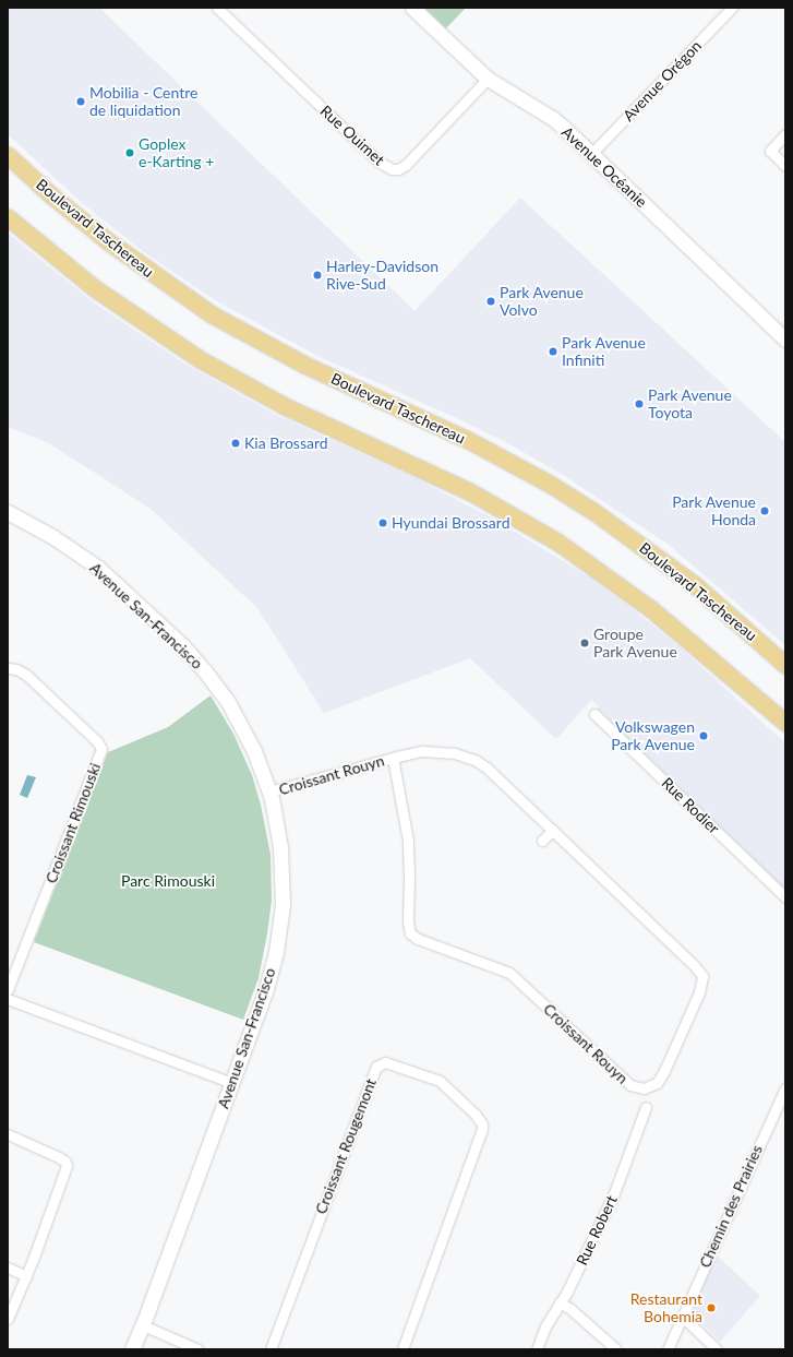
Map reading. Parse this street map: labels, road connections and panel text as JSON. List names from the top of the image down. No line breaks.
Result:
{"streets":{"main road":["Boulevard Taschereau"],"street":["Avenue Orégon","Rue Ouimet","Avenue Océanie","Avenue San-Francisco","Croissant Rouyn","Rue Rodier","Croissant Rimouski","Croissant Rougemont","Chemin des Prairies","Rue Robert"]},"crossings":[["Avenue Orégon","Avenue Océanie"],["Rue Ouimet","Avenue Océanie"],["Avenue San-Francisco","Croissant Rouyn"]],"parks":["Parc Rimouski"],"places":["Mobilia - Centre de liquidation","Goplex e-Karting +","Harley-Davidson Rive-Sud","Park Avenue Volvo","Park Avenue Infiniti","Park Avenue Toyota","Kia Brossard","Park Avenue Honda","Hyundai Brossard","Groupe Park Avenue","Volkswagen Park Avenue","Restaurant Bohemia"]}
